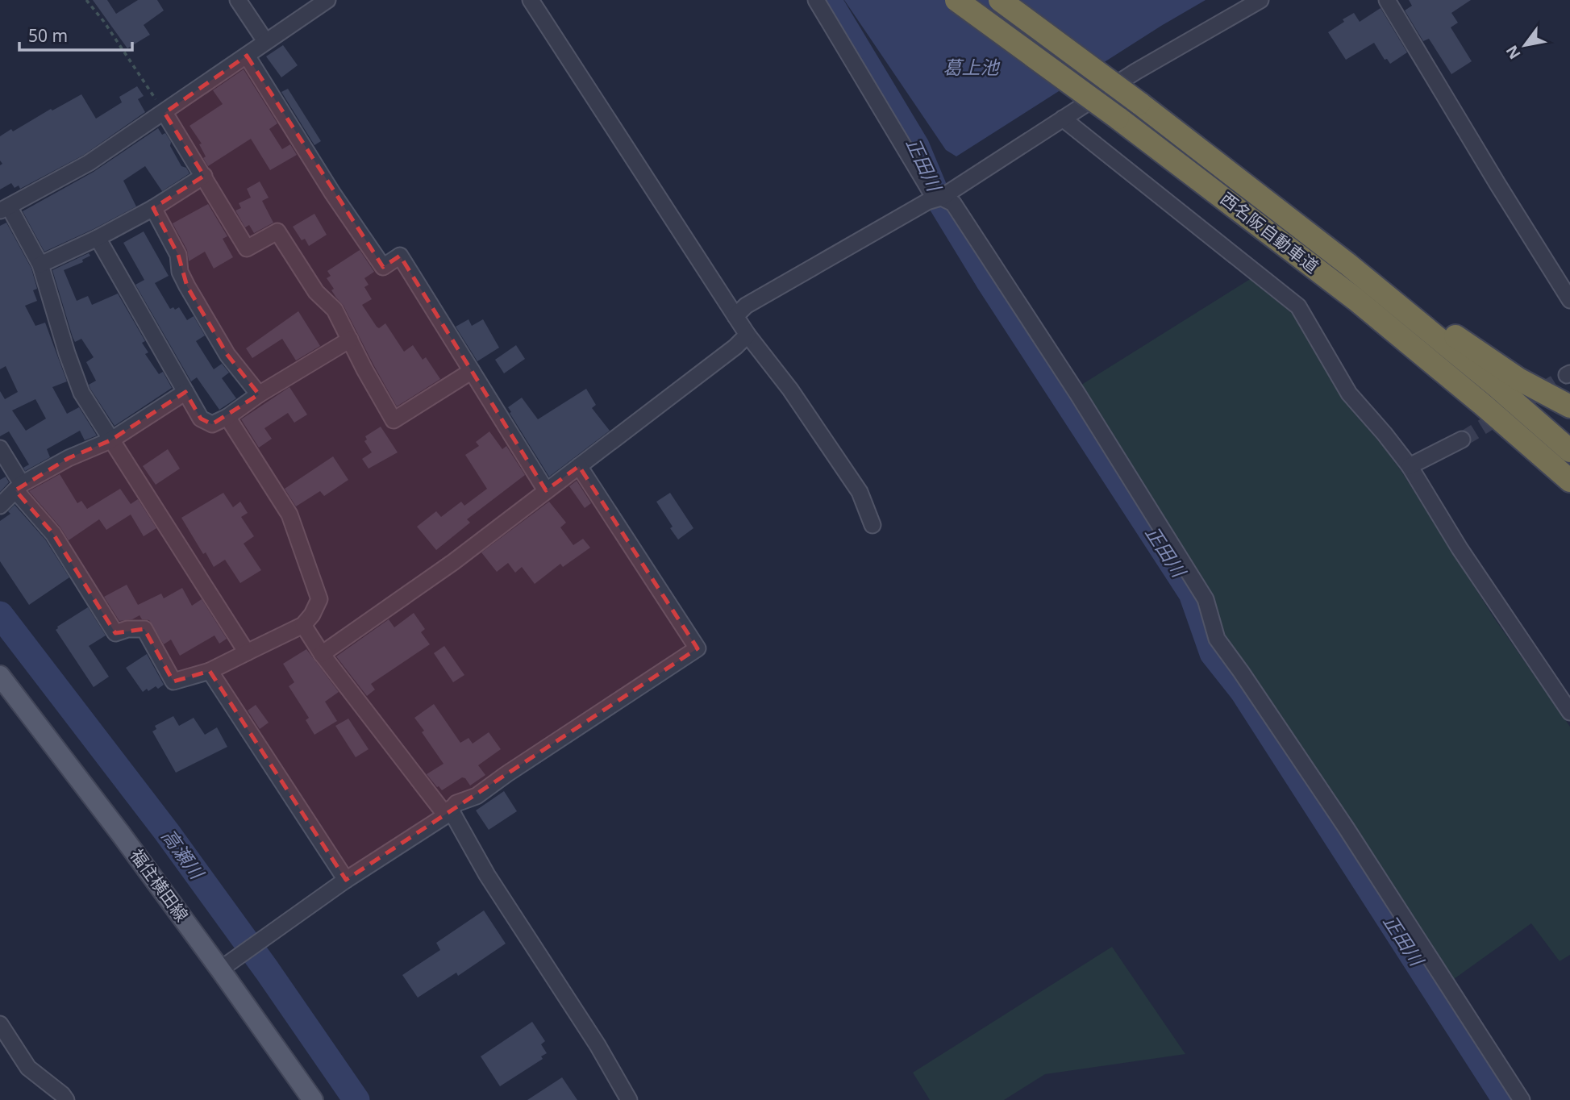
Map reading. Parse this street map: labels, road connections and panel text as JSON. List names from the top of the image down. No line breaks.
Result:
{"streets":{"highway":["西名阪自動車道"],"main road":["福住横田線"]},"water":["葛上池","正田川","高瀬川"],"scale_bar":"50 m","north":"bottom left"}
